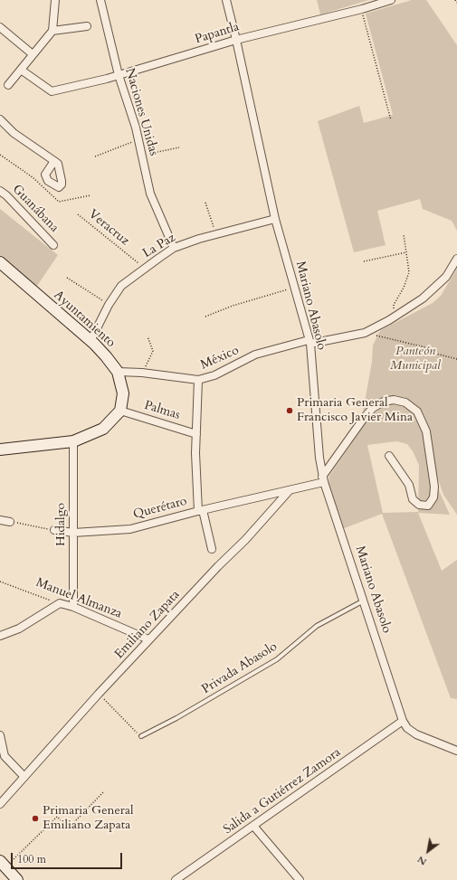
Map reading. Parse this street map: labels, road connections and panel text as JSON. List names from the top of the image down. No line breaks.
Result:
{"streets":{"street":["Papantla","Naciones Unidas","Guanábana","La Paz","Mariano Abasolo","Ayuntamiento","México","Palmas","Querétaro","Hidalgo","Manuel Almanza","Emiliano Zapata","Salida a Gutiérrez Zamora"],"lane":["Privada Abasolo"],"path":["Veracruz"]},"crossings":[["Papantla","Naciones Unidas"],["Papantla","Mariano Abasolo"],["Naciones Unidas","La Paz"],["Veracruz","La Paz"],["La Paz","Mariano Abasolo"],["La Paz","Ayuntamiento"],["Mariano Abasolo","México"],["Mariano Abasolo","Querétaro"],["Mariano Abasolo","Privada Abasolo"],["Mariano Abasolo","Salida a Gutiérrez Zamora"],["Ayuntamiento","México"],["Ayuntamiento","Palmas"],["Querétaro","Hidalgo"],["Querétaro","Emiliano Zapata"],["Hidalgo","Manuel Almanza"],["Manuel Almanza","Emiliano Zapata"]],"parks":["Panteón Municipal"],"places":["Primaria General Francisco Javier Mina","Primaria General Emiliano Zapata"],"scale_bar":"100 m","north":"bottom left"}
